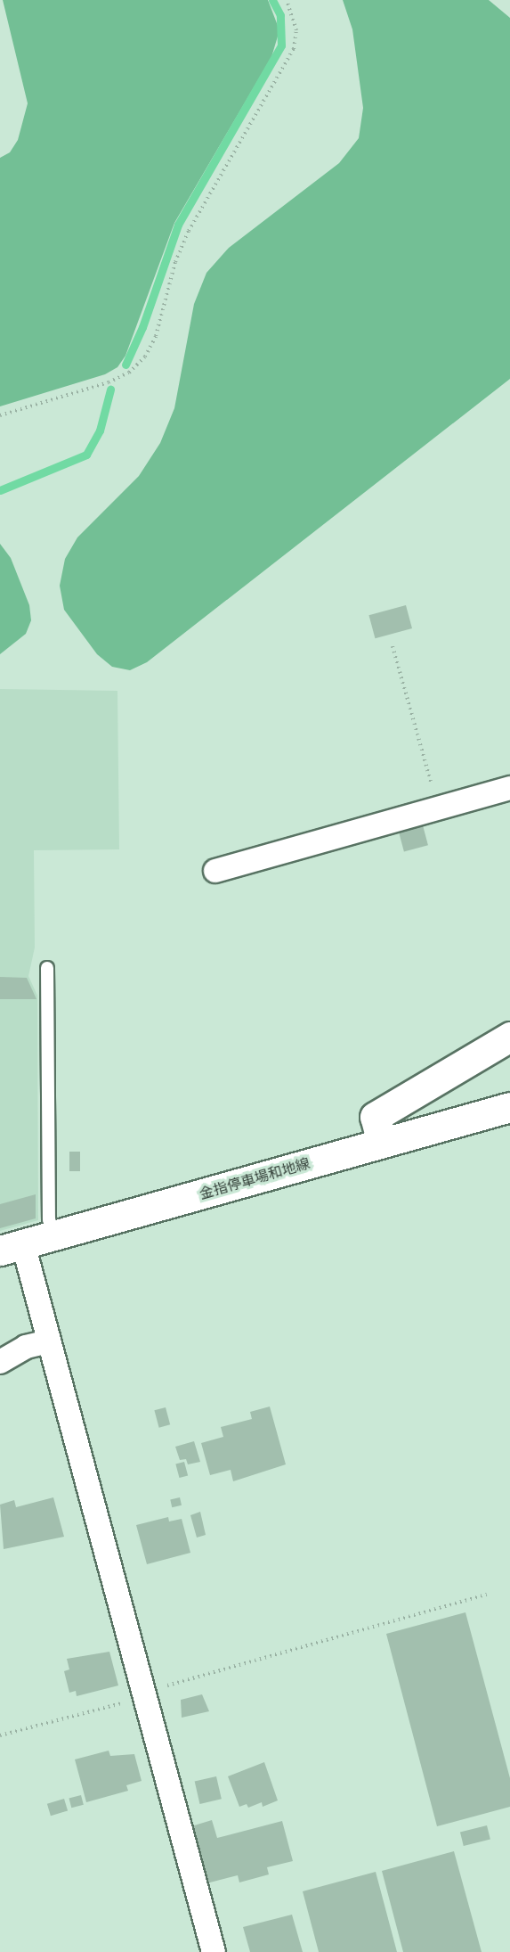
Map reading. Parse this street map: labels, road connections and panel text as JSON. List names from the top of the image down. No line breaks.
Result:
{"streets":{"main road":["金指停車場和地線"]}}
